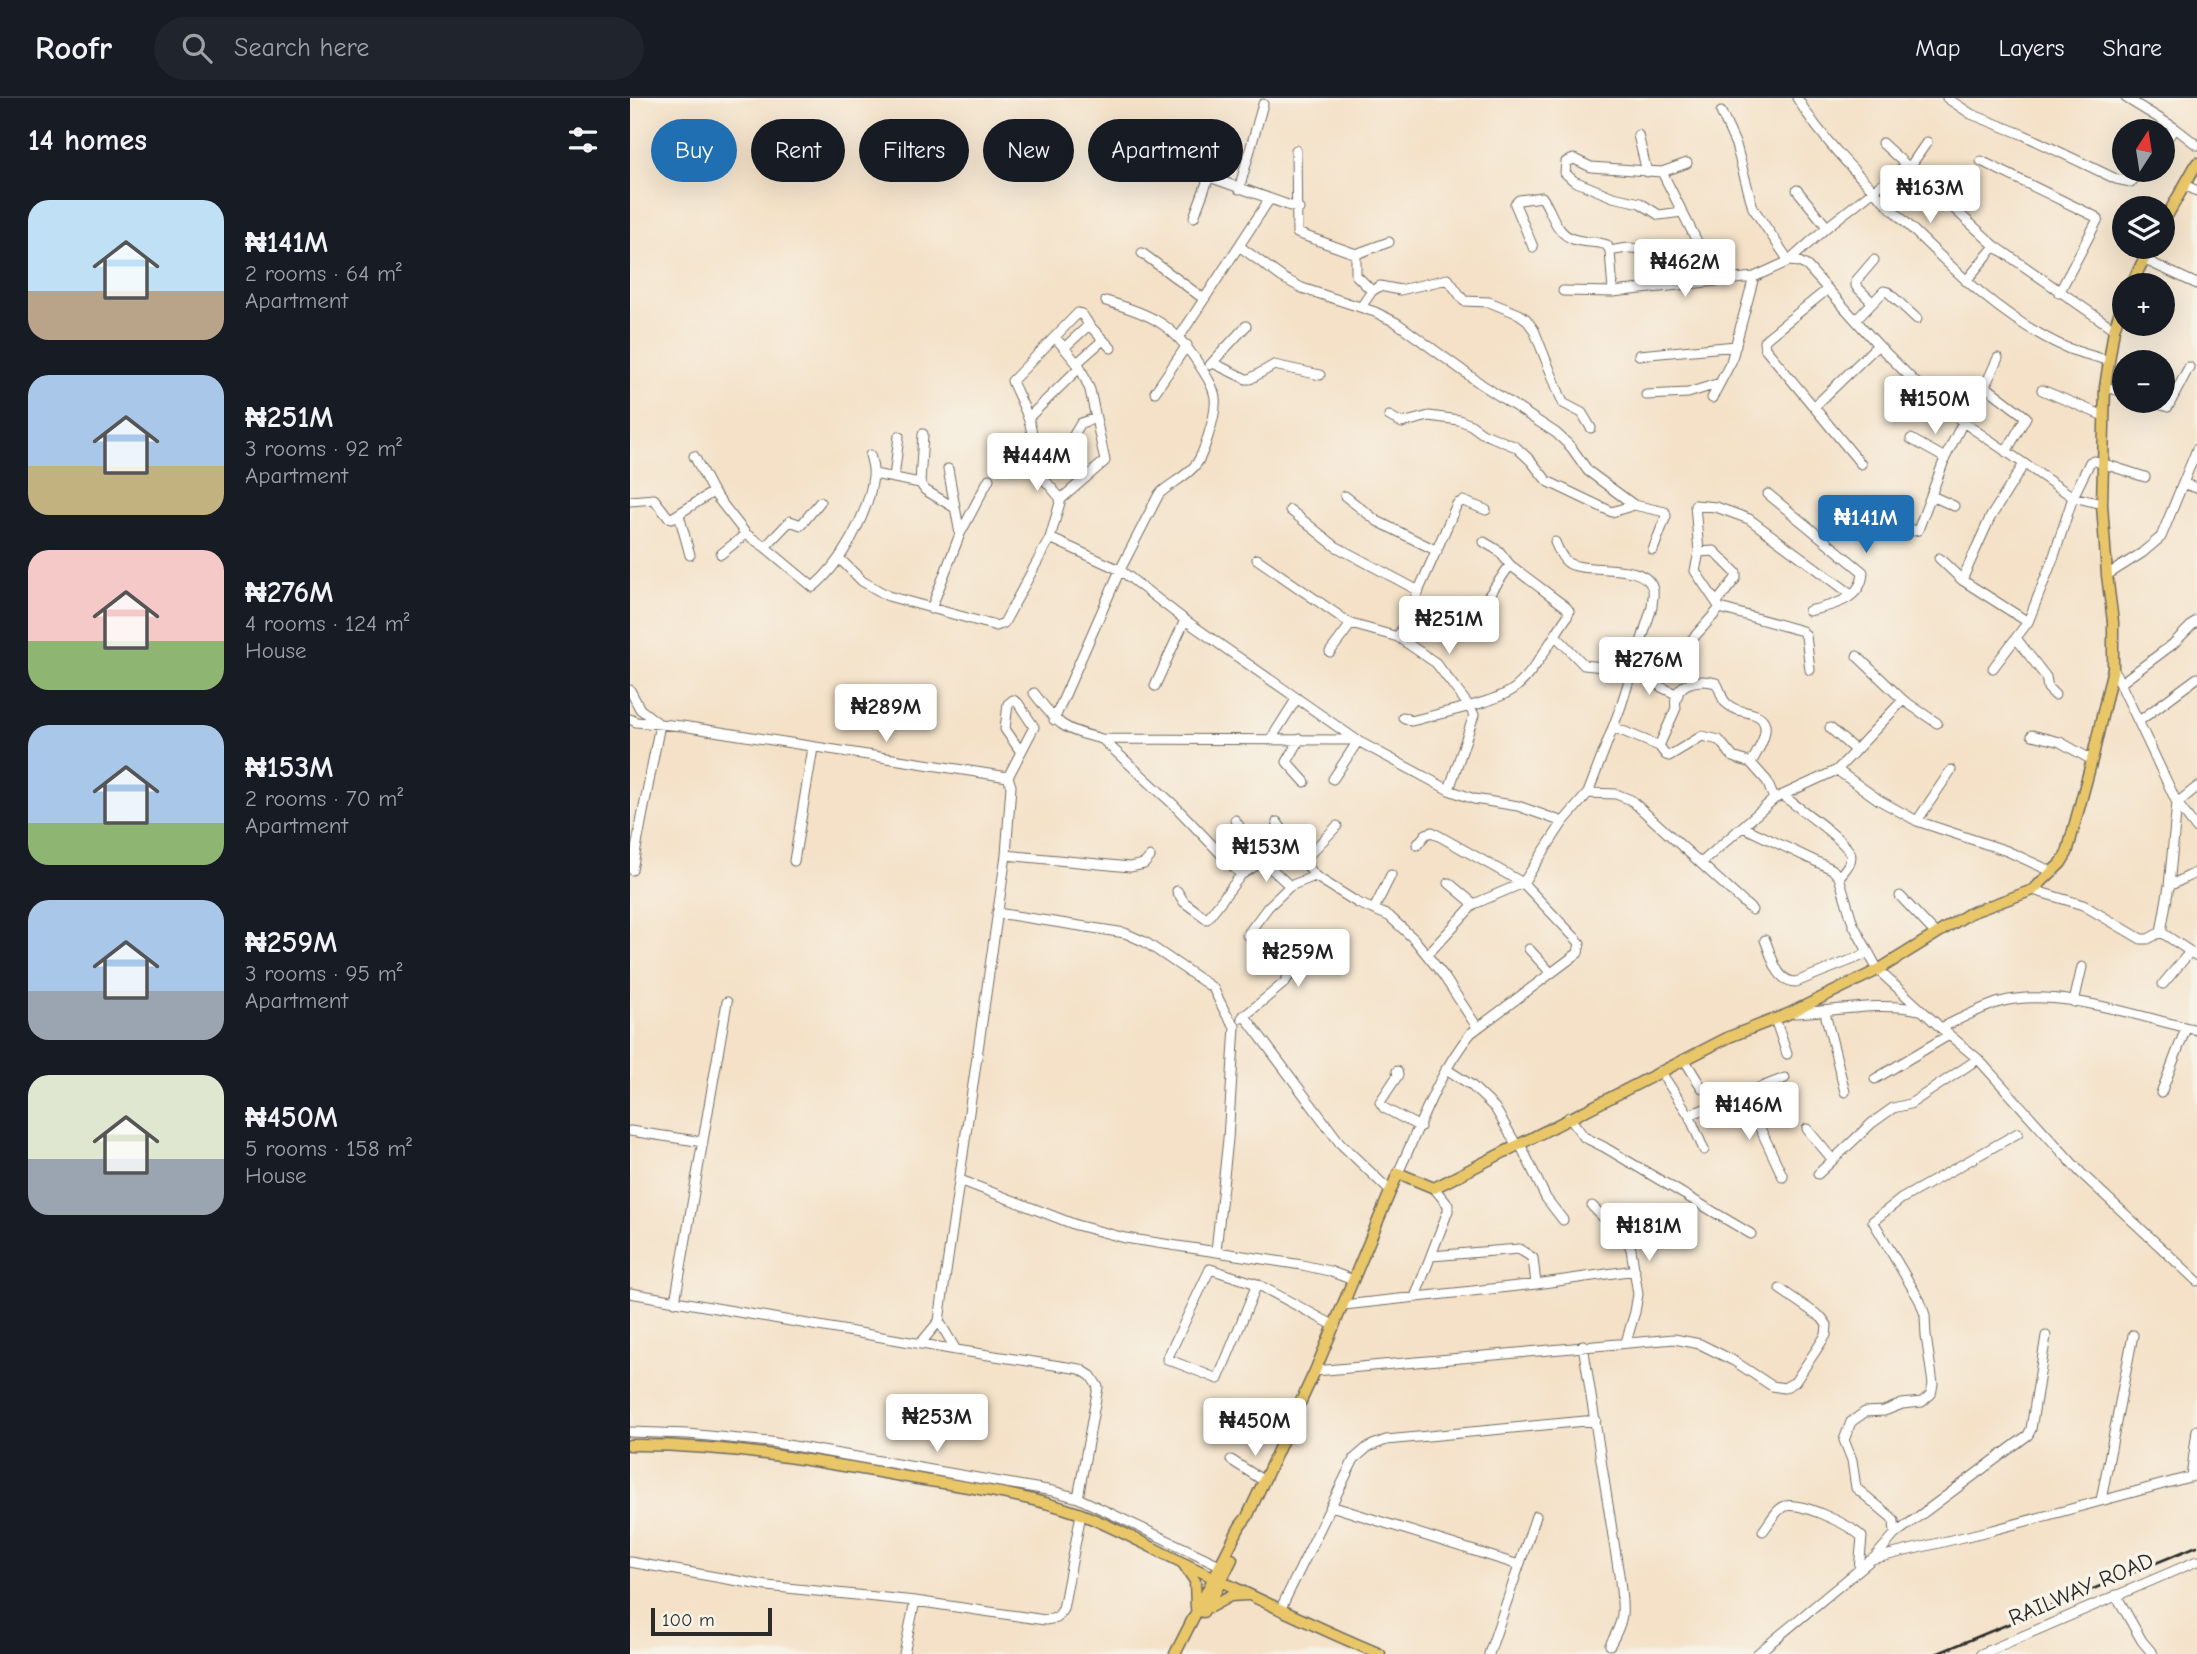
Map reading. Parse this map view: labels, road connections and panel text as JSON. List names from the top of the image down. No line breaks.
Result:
{"streets":{"street":["RAILWAY ROAD"]},"scale_bar":"100 m","north":"top","page":{"header":"Roofr","search":"Search here","nav":["Map","Layers","Share"],"heading":"14 homes","map_buttons":["+","−"],"chip":["Buy","Rent","Filters","New","Apartment"],"price":["₦163M","₦462M","₦150M","₦444M","₦141M","₦251M","₦276M","₦289M","₦153M","₦259M","₦146M","₦181M","₦253M","₦450M"],"list":[{"name":"₦141M","note":"2 rooms · 64 m² · Apartment"},{"name":"₦251M","note":"3 rooms · 92 m² · Apartment"},{"name":"₦276M","note":"4 rooms · 124 m² · House"},{"name":"₦153M","note":"2 rooms · 70 m² · Apartment"},{"name":"₦259M","note":"3 rooms · 95 m² · Apartment"},{"name":"₦450M","note":"5 rooms · 158 m² · House"}],"scale":"100 m"}}
